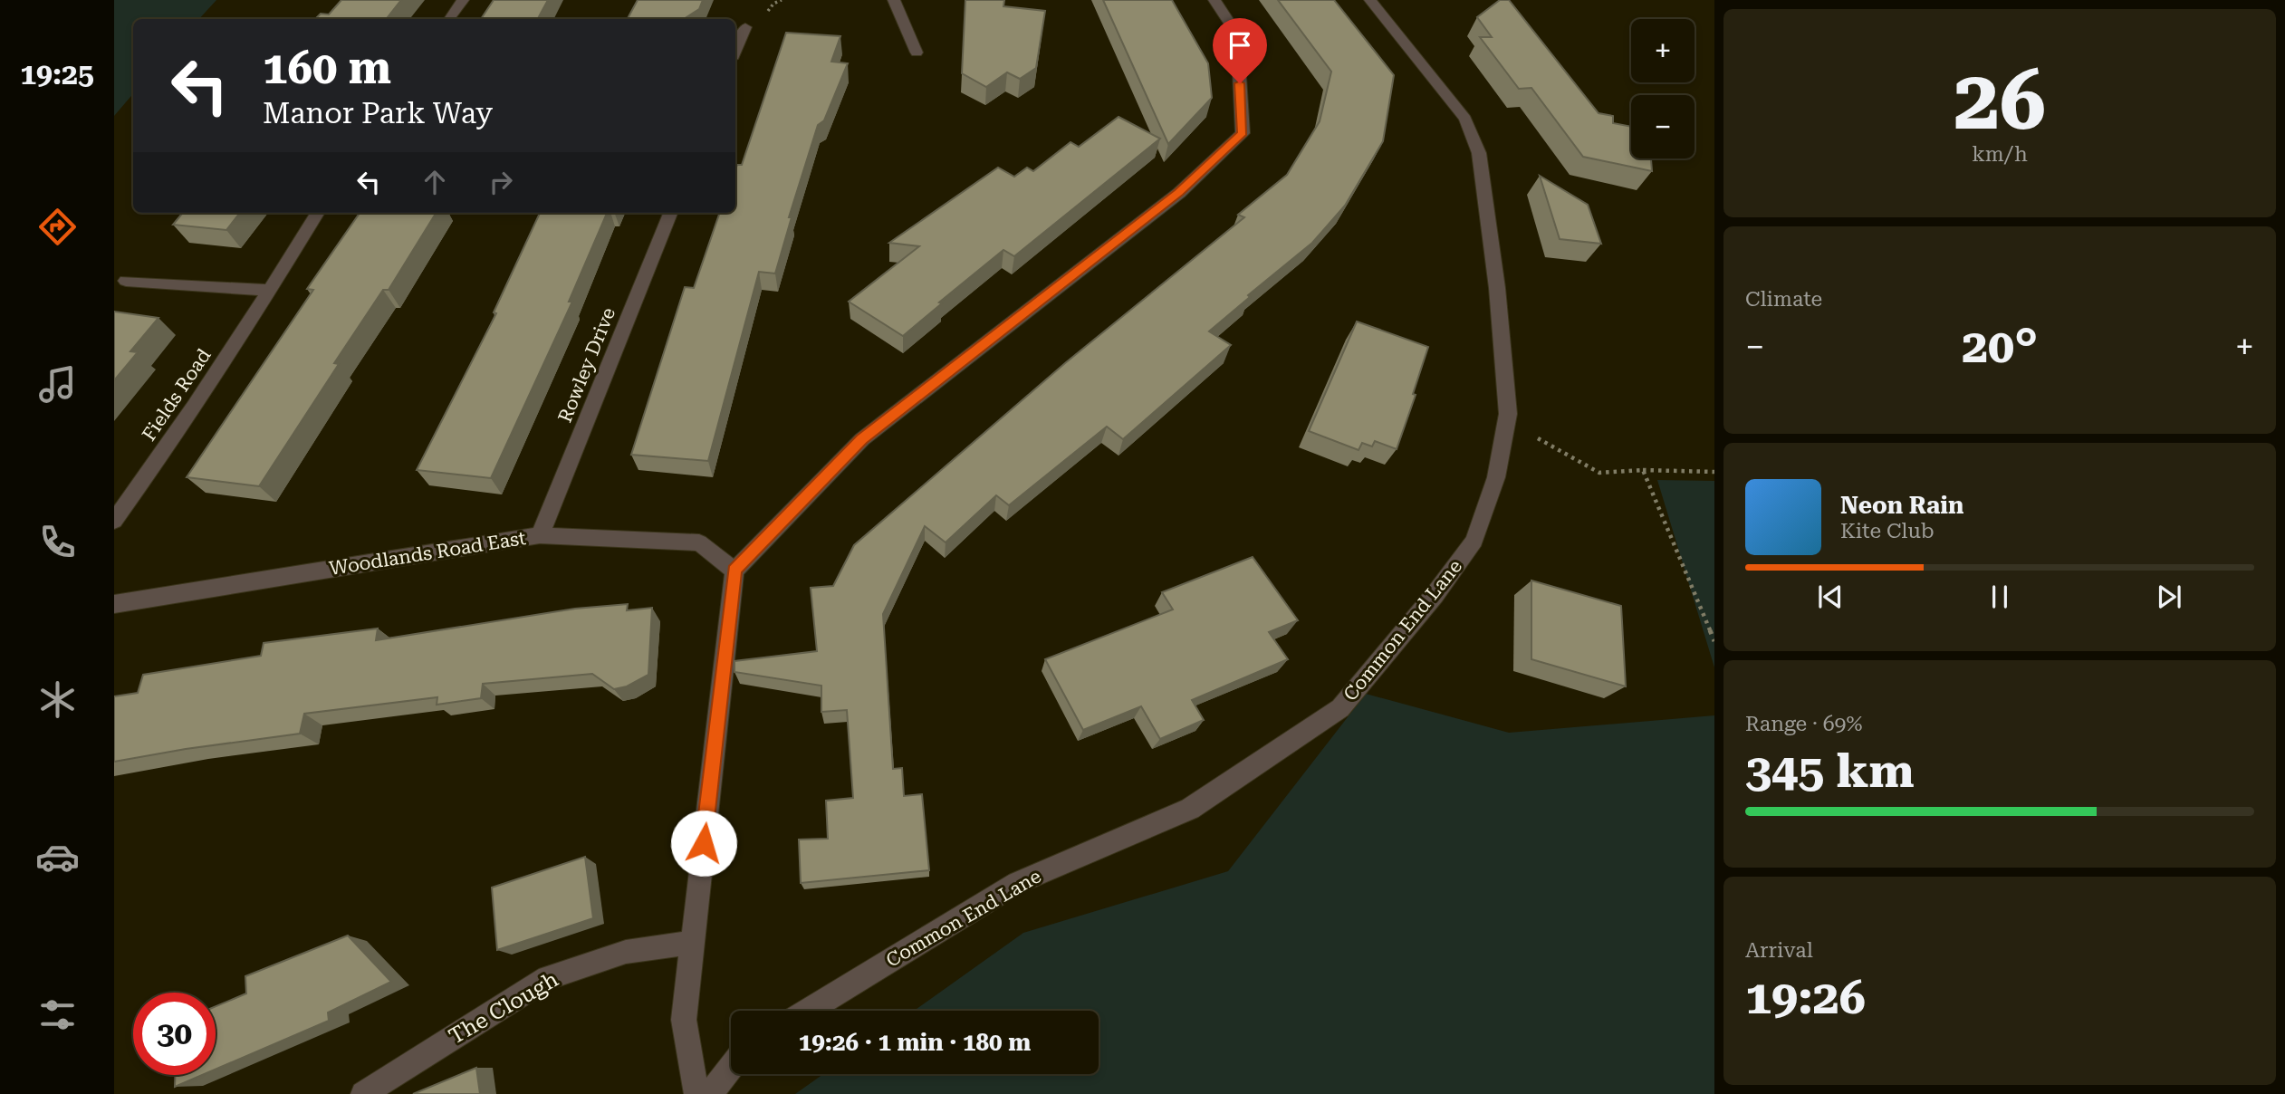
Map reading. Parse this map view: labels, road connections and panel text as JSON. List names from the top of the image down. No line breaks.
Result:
{"streets":{"street":["Rowley Drive","Fields Road","Woodlands Road East","Common End Lane","The Clough"]},"crossings":[["Rowley Drive","Woodlands Road East"]],"page":{"tabs":"19:25","tile":[["26","km/h"],"Climate",["Range · 69%","345 km"],["Arrival","19:26"]],"map_buttons":["+","−"],"turn":["160 m","Manor Park Way"],"heat":["−","20°","+"],"song":["Neon Rain","Kite Club"],"limit":"30","trip":"19:26 · 1 min · 180 m"}}
